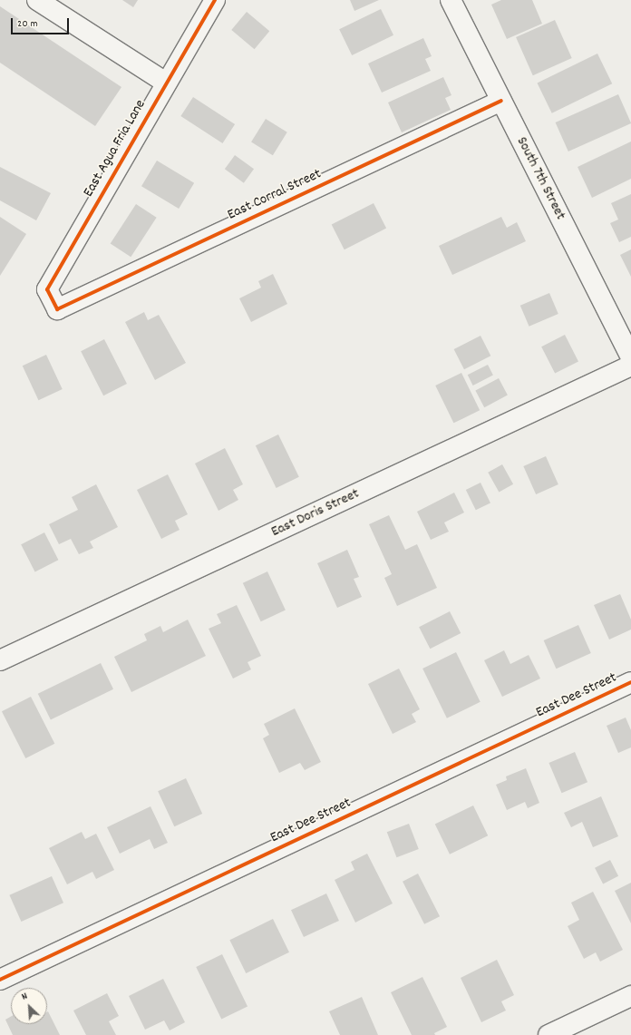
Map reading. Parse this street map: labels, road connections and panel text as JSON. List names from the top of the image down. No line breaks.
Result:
{"streets":{"street":["East Agua Fria Lane","South 7th Street","East Corral Street","East Doris Street","East Dee Street"]},"crossings":[["East Agua Fria Lane","East Corral Street"],["South 7th Street","East Corral Street"]],"scale_bar":"20 m","north":"top left"}
